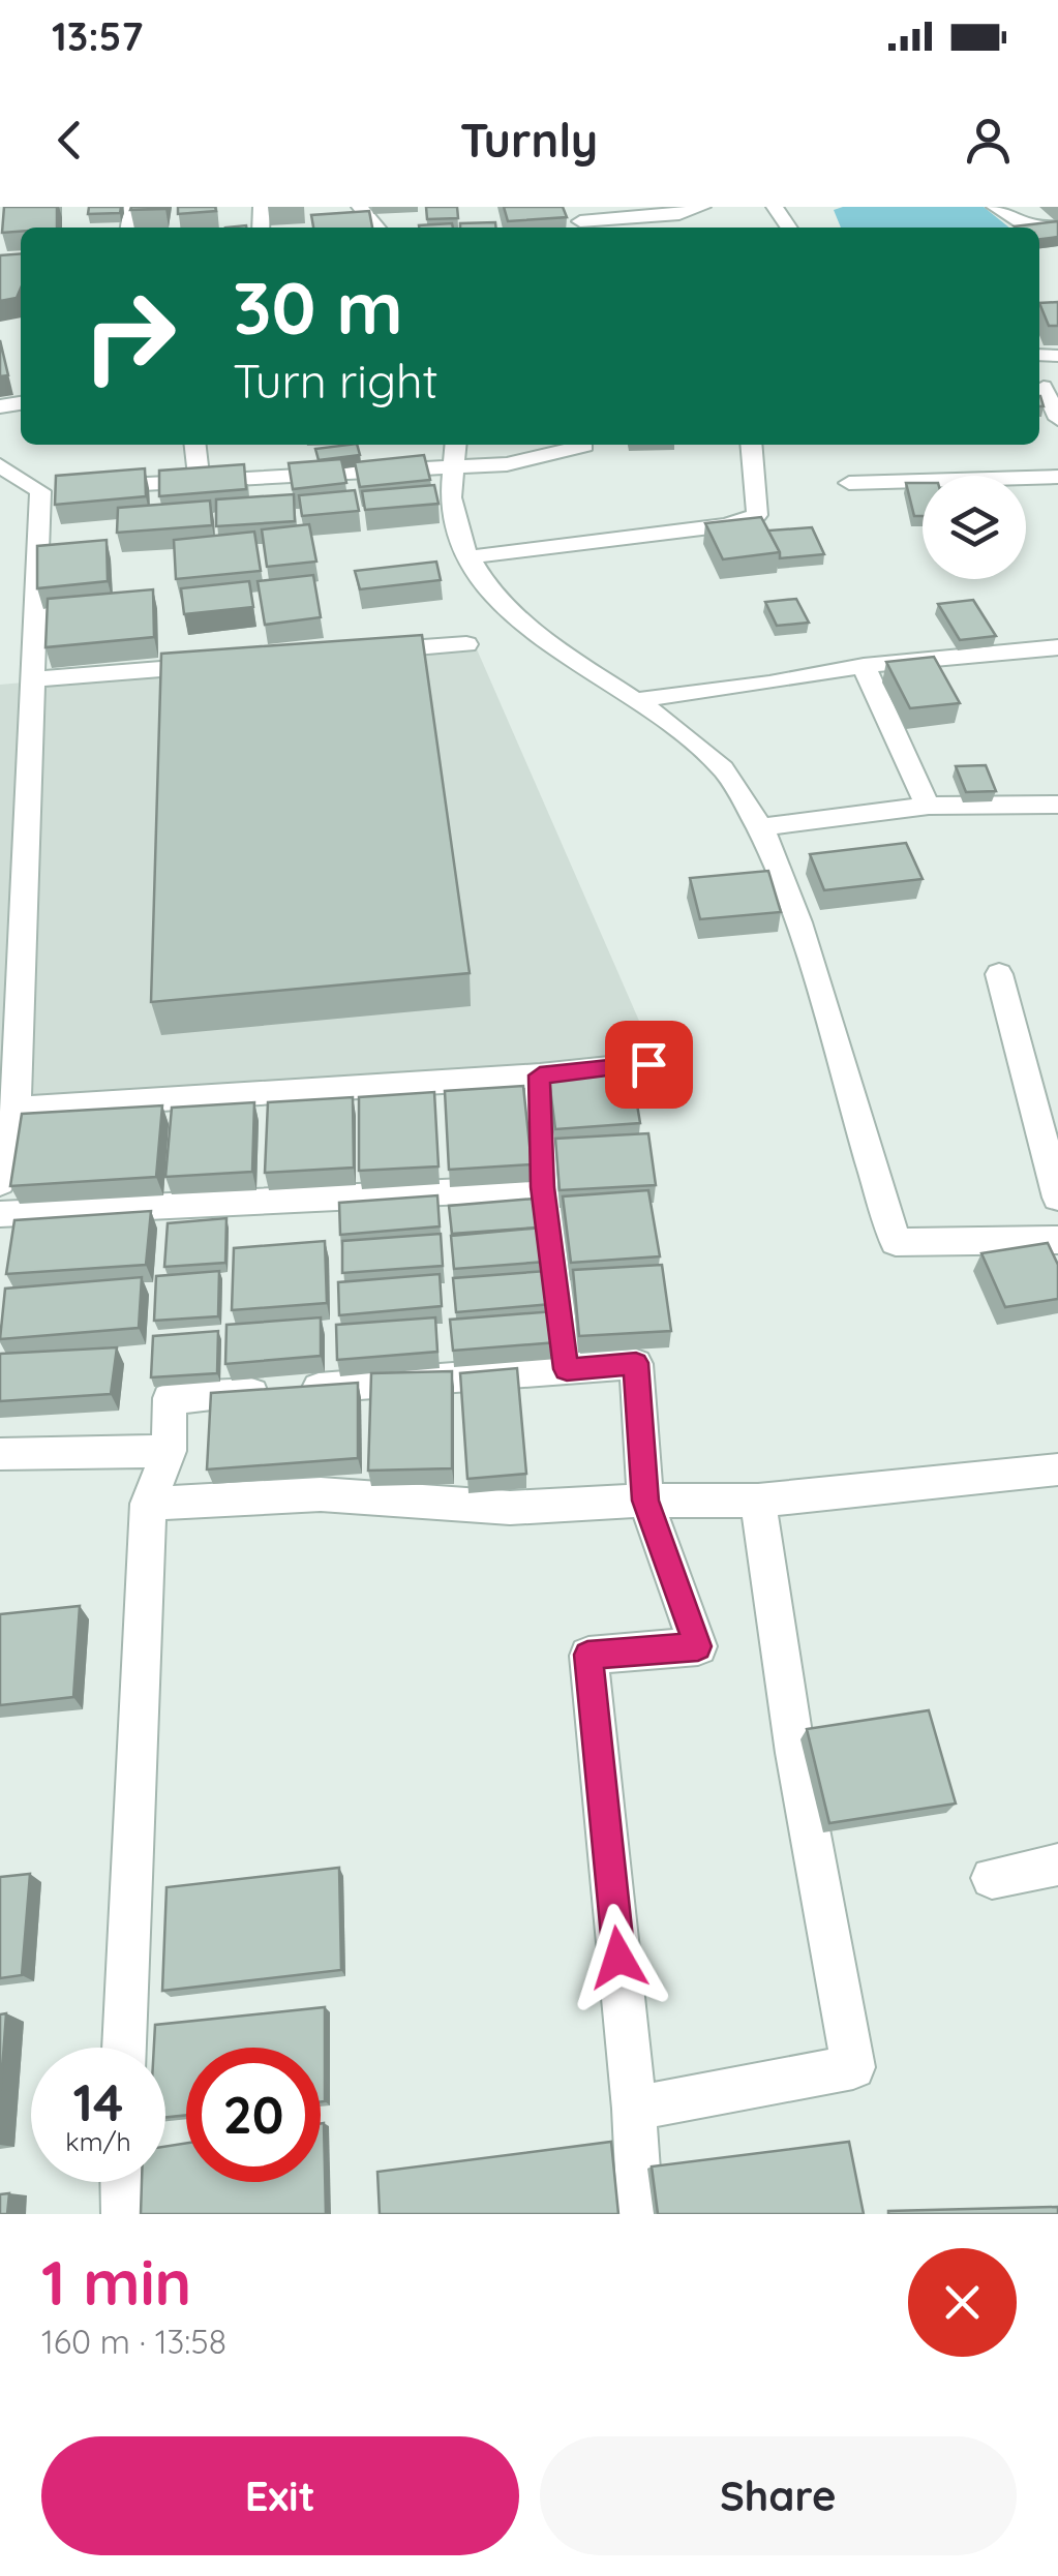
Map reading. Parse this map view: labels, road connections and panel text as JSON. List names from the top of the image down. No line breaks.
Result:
{"page":{"status":"13:57","header":"Turnly","turn":["30 m","Turn right"],"speed":"14 km/h","limit":"20","heading":["1 min","160 m · 13:58"],"buttons":["Exit","Share"]}}
